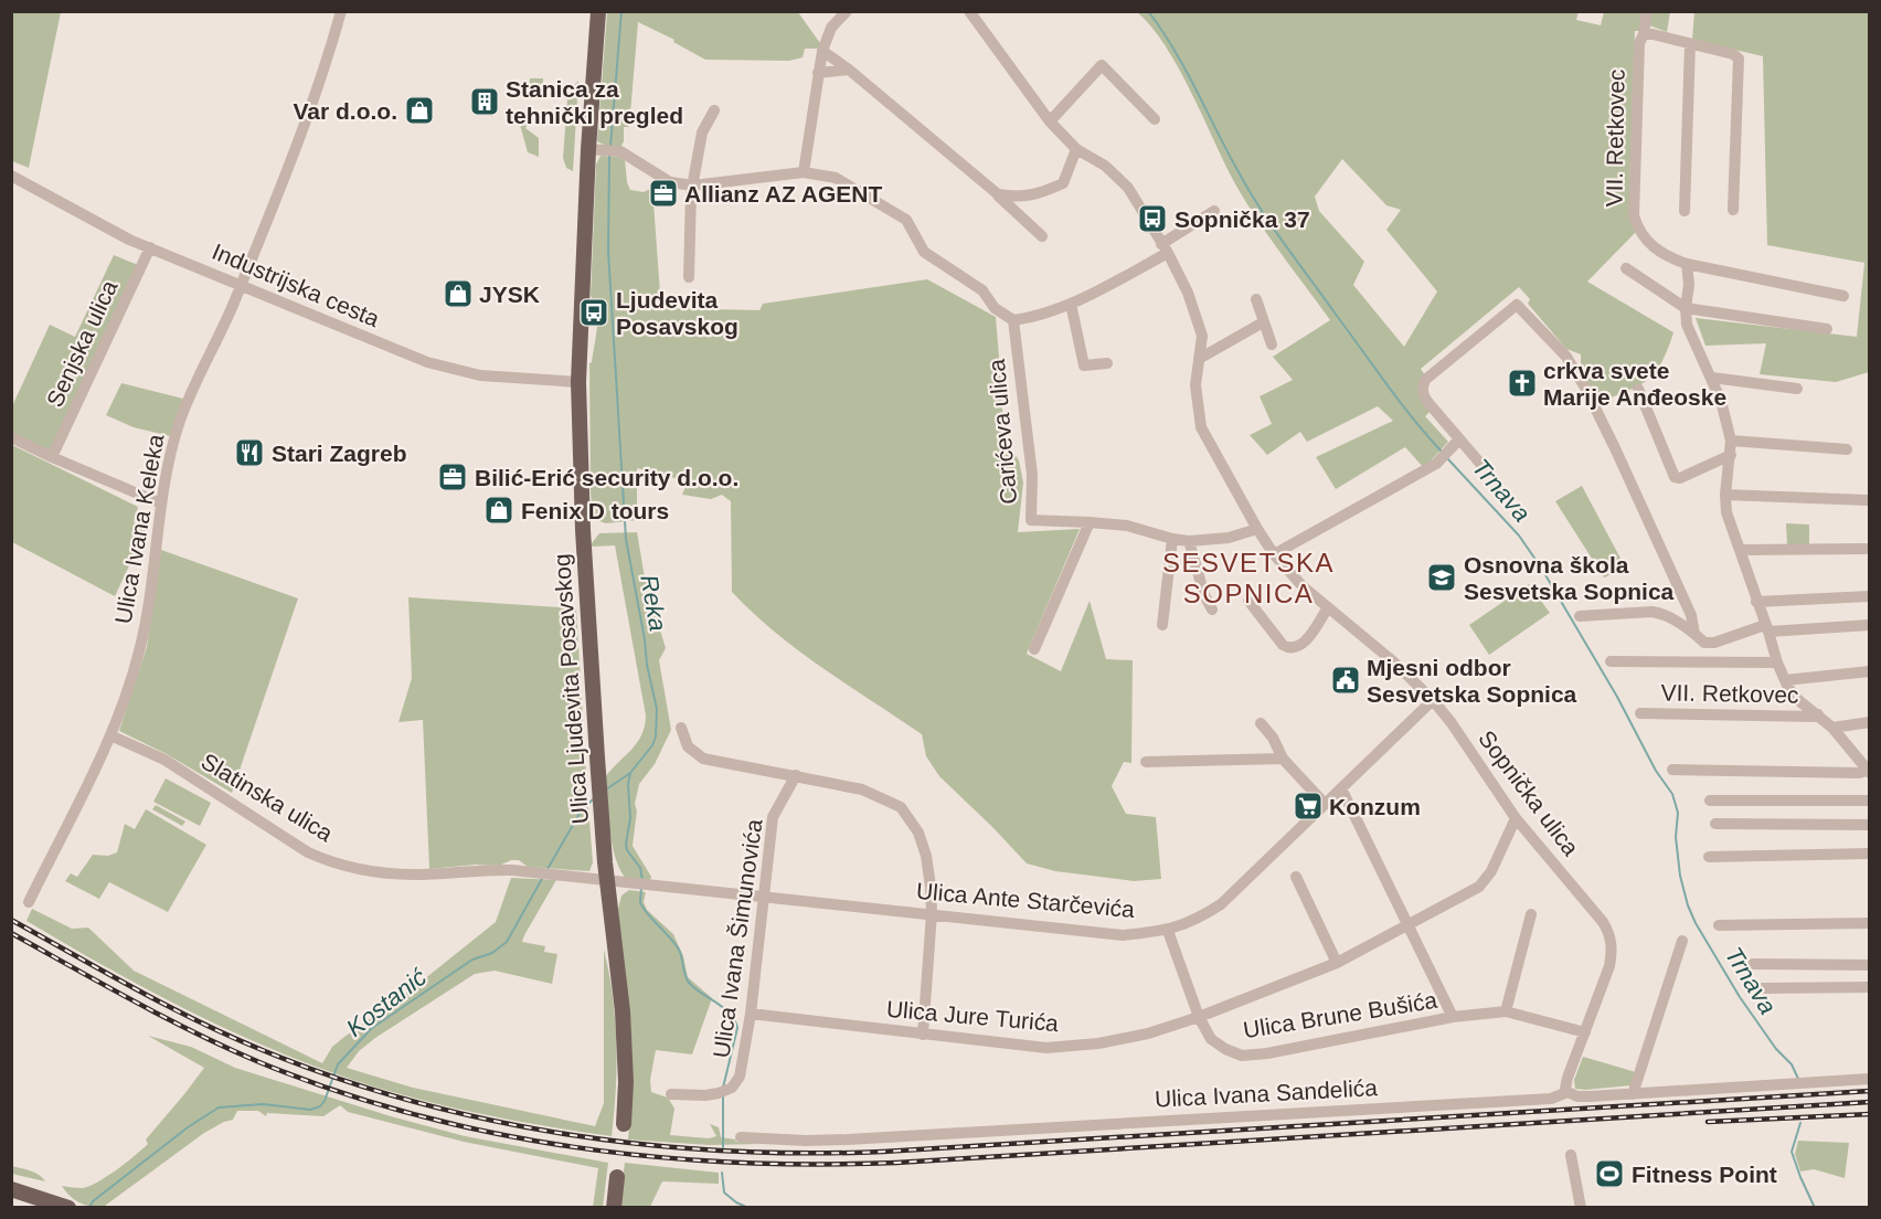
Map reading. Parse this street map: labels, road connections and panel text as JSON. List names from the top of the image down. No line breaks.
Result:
{"streets":{"main road":["Ulica Ljudevita Posavskog"],"street":["VII. Retkovec","Industrijska cesta","Senjska ulica","Carićeva ulica","Ulica Ivana Keleka","Sopnička ulica","Slatinska ulica","Ulica Ante Starčevića","Ulica Ivana Šimunovića","Ulica Brune Bušića","Ulica Jure Turića","Ulica Ivana Sandelića"]},"crossings":[["Industrijska cesta","Senjska ulica"],["Industrijska cesta","Ulica Ivana Keleka"],["Industrijska cesta","Ulica Ljudevita Posavskog"],["Carićeva ulica","Sopnička ulica"],["Ulica Ivana Keleka","Slatinska ulica"],["Ulica Ljudevita Posavskog","Slatinska ulica"],["Ulica Ljudevita Posavskog","Ulica Ante Starčevića"],["Sopnička ulica","Ulica Ante Starčevića"],["Sopnička ulica","Ulica Brune Bušića"],["Sopnička ulica","Ulica Jure Turića"],["Sopnička ulica","Ulica Ivana Sandelića"],["Slatinska ulica","Ulica Ante Starčevića"],["Ulica Ante Starčevića","Ulica Ivana Šimunovića"],["Ulica Ante Starčevića","Ulica Brune Bušića"],["Ulica Ivana Šimunovića","Ulica Jure Turića"],["Ulica Brune Bušića","Ulica Jure Turića"]],"districts":["SESVETSKA SOPNICA"],"water":["Trnava","Reka","Kostanić"],"places":{"building":["Stanica za tehnički pregled"],"shop":["Var d.o.o.","JYSK","Fenix D tours"],"office":["Allianz AZ AGENT","Bilić-Erić security d.o.o."],"bus stop":["Sopnička 37","Ljudevita Posavskog"],"church":["crkva svete Marije Anđeoske"],"restaurant":["Stari Zagreb"],"school or university":["Osnovna škola Sesvetska Sopnica"],"public building":["Mjesni odbor Sesvetska Sopnica"],"supermarket":["Konzum"],"sports":["Fitness Point"]}}
